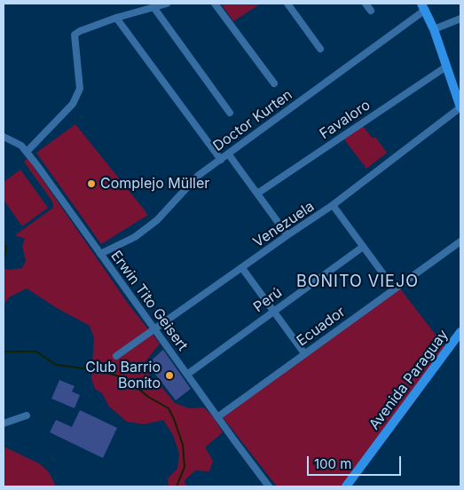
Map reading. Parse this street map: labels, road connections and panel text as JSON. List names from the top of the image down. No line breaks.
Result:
{"streets":{"main road":["Avenida Paraguay"],"street":["Favaloro","Doctor Kurten","Venezuela","Perú","Erwin Tito Geisert","Ecuador"]},"crossings":[["Doctor Kurten","Erwin Tito Geisert"],["Venezuela","Erwin Tito Geisert"],["Perú","Erwin Tito Geisert"],["Erwin Tito Geisert","Ecuador"]],"districts":["BONITO VIEJO"],"places":["Complejo Müller","Club Barrio Bonito"],"scale_bar":"100 m"}
